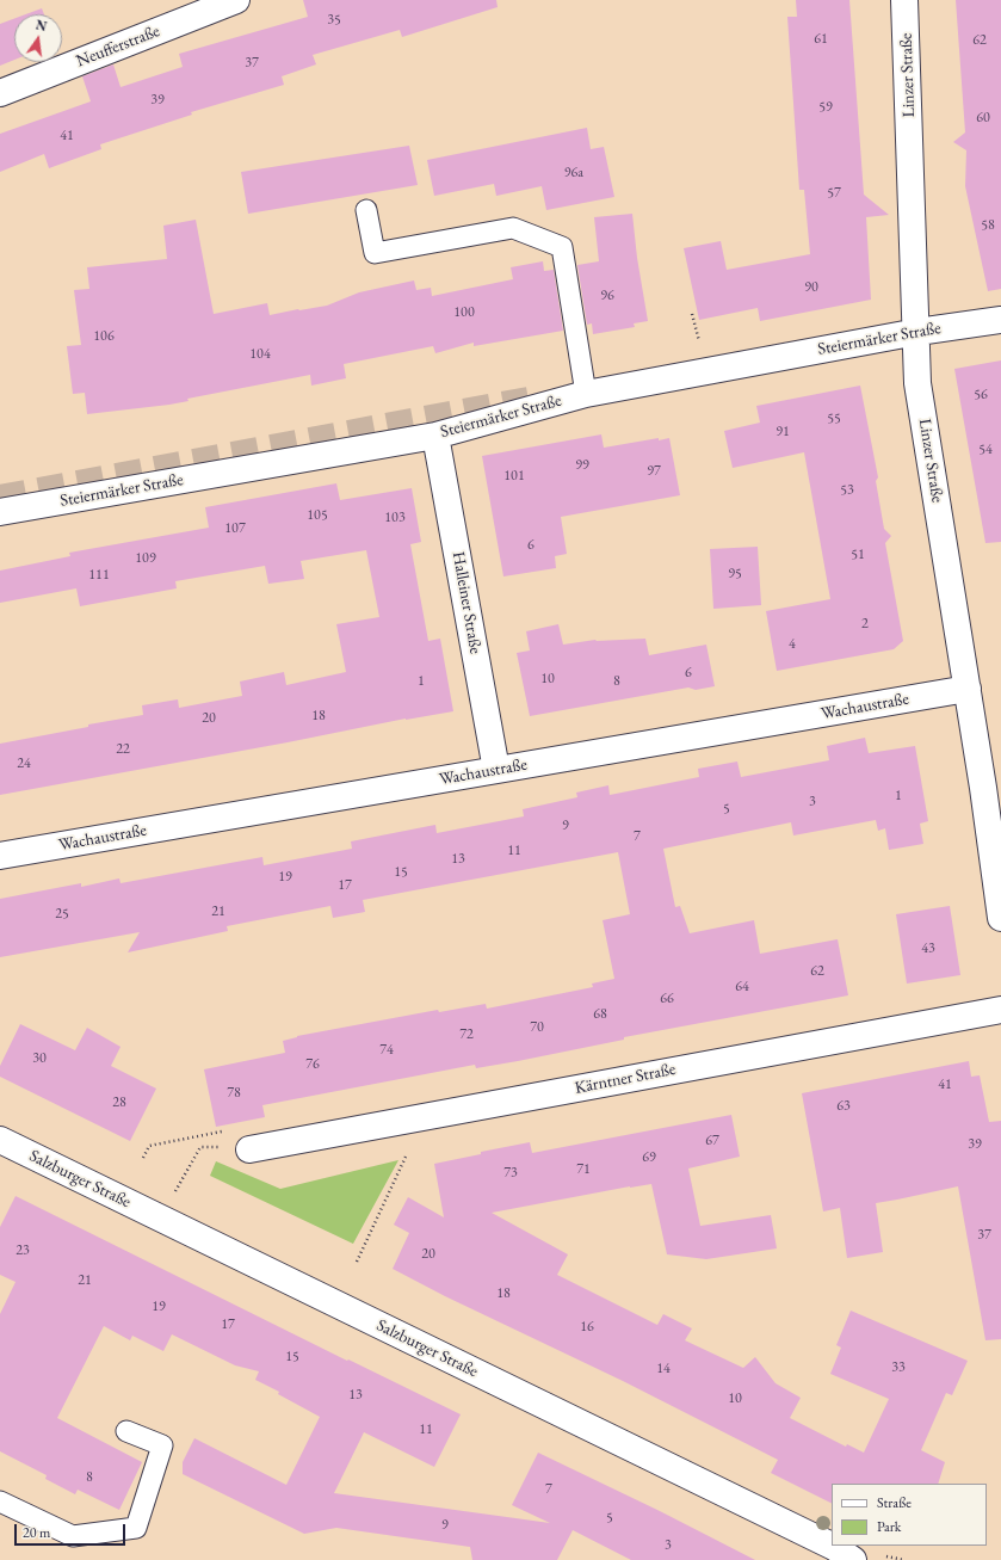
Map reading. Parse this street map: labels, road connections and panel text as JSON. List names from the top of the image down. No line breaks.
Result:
{"streets":{"street":["Neufferstraße","Linzer Straße","Steiermärker Straße","Halleiner Straße","Wachaustraße","Kärntner Straße","Salzburger Straße"]},"crossings":[["Linzer Straße","Steiermärker Straße"],["Linzer Straße","Wachaustraße"],["Steiermärker Straße","Halleiner Straße"],["Halleiner Straße","Wachaustraße"]],"house_numbers":["35","61","62","37","39","59","60","41","96a","57","58","90","96","100","106","104","56","55","91","54","99","97","101","53","105","103","107","6","51","109","95","111","2","4","6","10","1","8","18","20","22","24","1","3","5","9","7","11","13","15","19","17","21","25","43","62","64","66","68","70","72","74","30","76","41","78","28","63","67","39","69","71","73","37","23","20","21","18","19","17","16","15","33","14","13","10","11","8","7","5","9","3"],"legend":["Straße","Park"],"scale_bar":"20 m","north":"top"}
